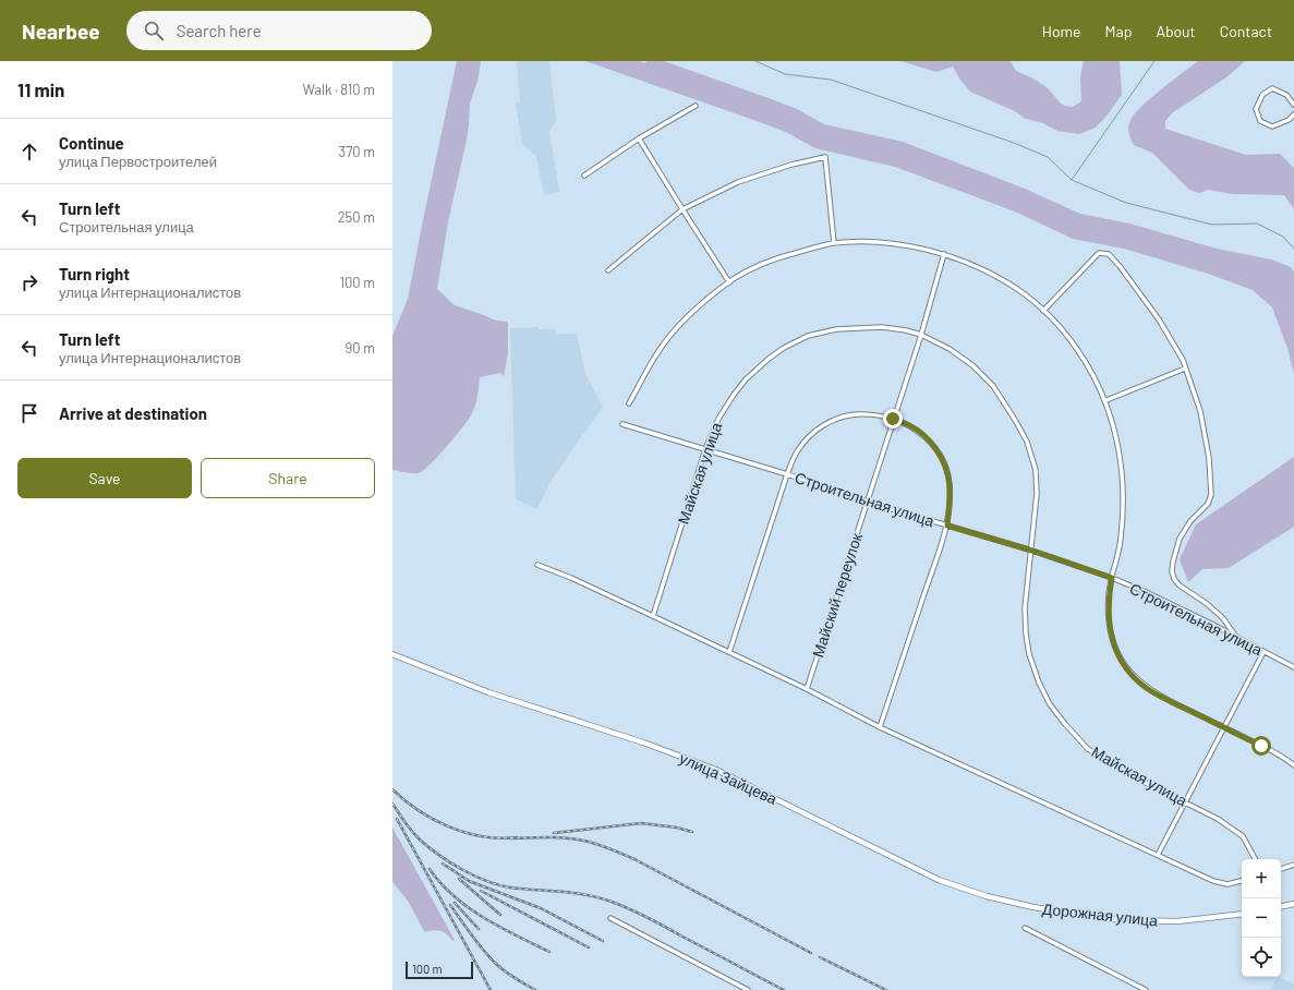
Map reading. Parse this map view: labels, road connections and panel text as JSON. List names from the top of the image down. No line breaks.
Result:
{"streets":{"street":["Майская улица","Строительная улица","Майский переулок","улица Зайцева","Дорожная улица"]},"crossings":[["Майская улица","Строительная улица"],["Майская улица","Майский переулок"],["Строительная улица","Майский переулок"],["улица Зайцева","Дорожная улица"]],"scale_bar":"100 m","page":{"header":"Nearbee","search":"Search here","nav":["Home","Map","About","Contact"],"heading":["11 min","Walk · 810 m"],"list":[["Continue","улица Первостроителей","370 m"],["Turn left","Строительная улица","250 m"],["Turn right","улица Интернационалистов","100 m"],["Turn left","улица Интернационалистов","90 m"],"Arrive at destination"],"buttons":["Save","Share"],"map_buttons":["+","−"],"scale":"100 m"}}
